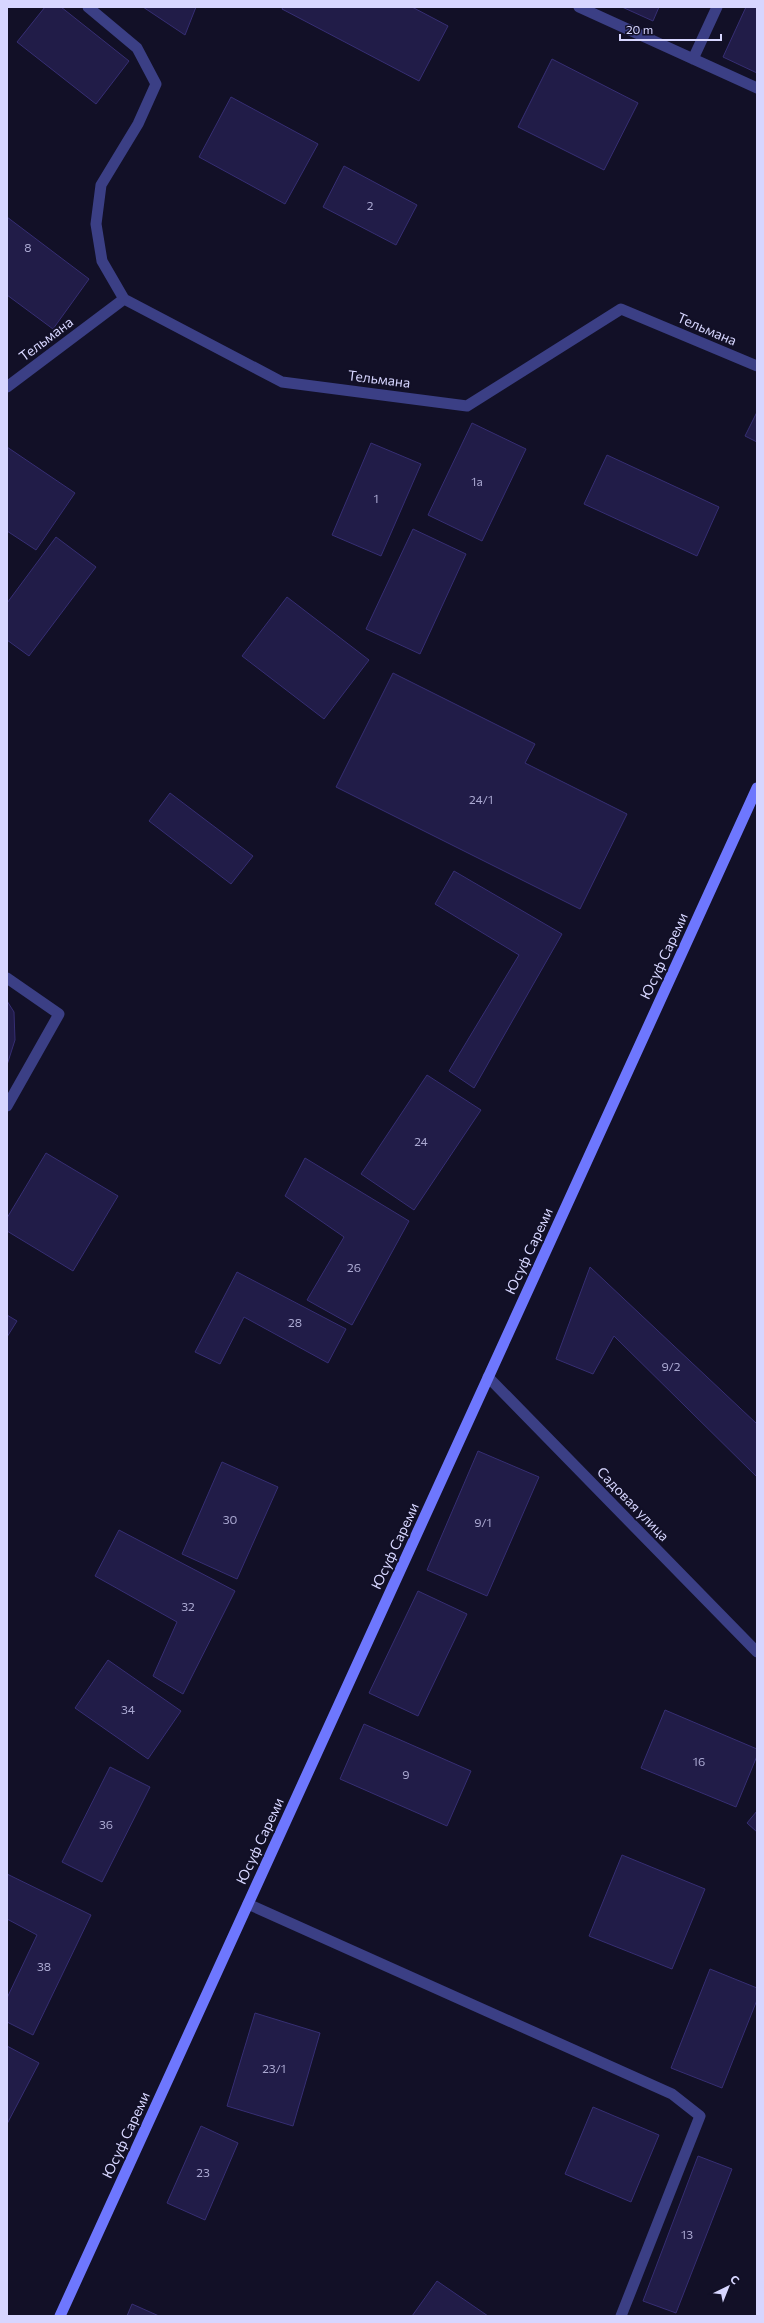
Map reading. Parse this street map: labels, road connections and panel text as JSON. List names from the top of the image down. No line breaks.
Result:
{"streets":{"main road":["Юсуф Сареми"],"street":["Тельмана","Садовая улица"]},"crossings":[["Юсуф Сареми","Садовая улица"]],"house_numbers":["2","8","1а","1","24/1","24","26","28","9/2","30","9/1","32","34","16","9","36","38","23/1","23","13"],"scale_bar":"20 m","north":"top right"}
